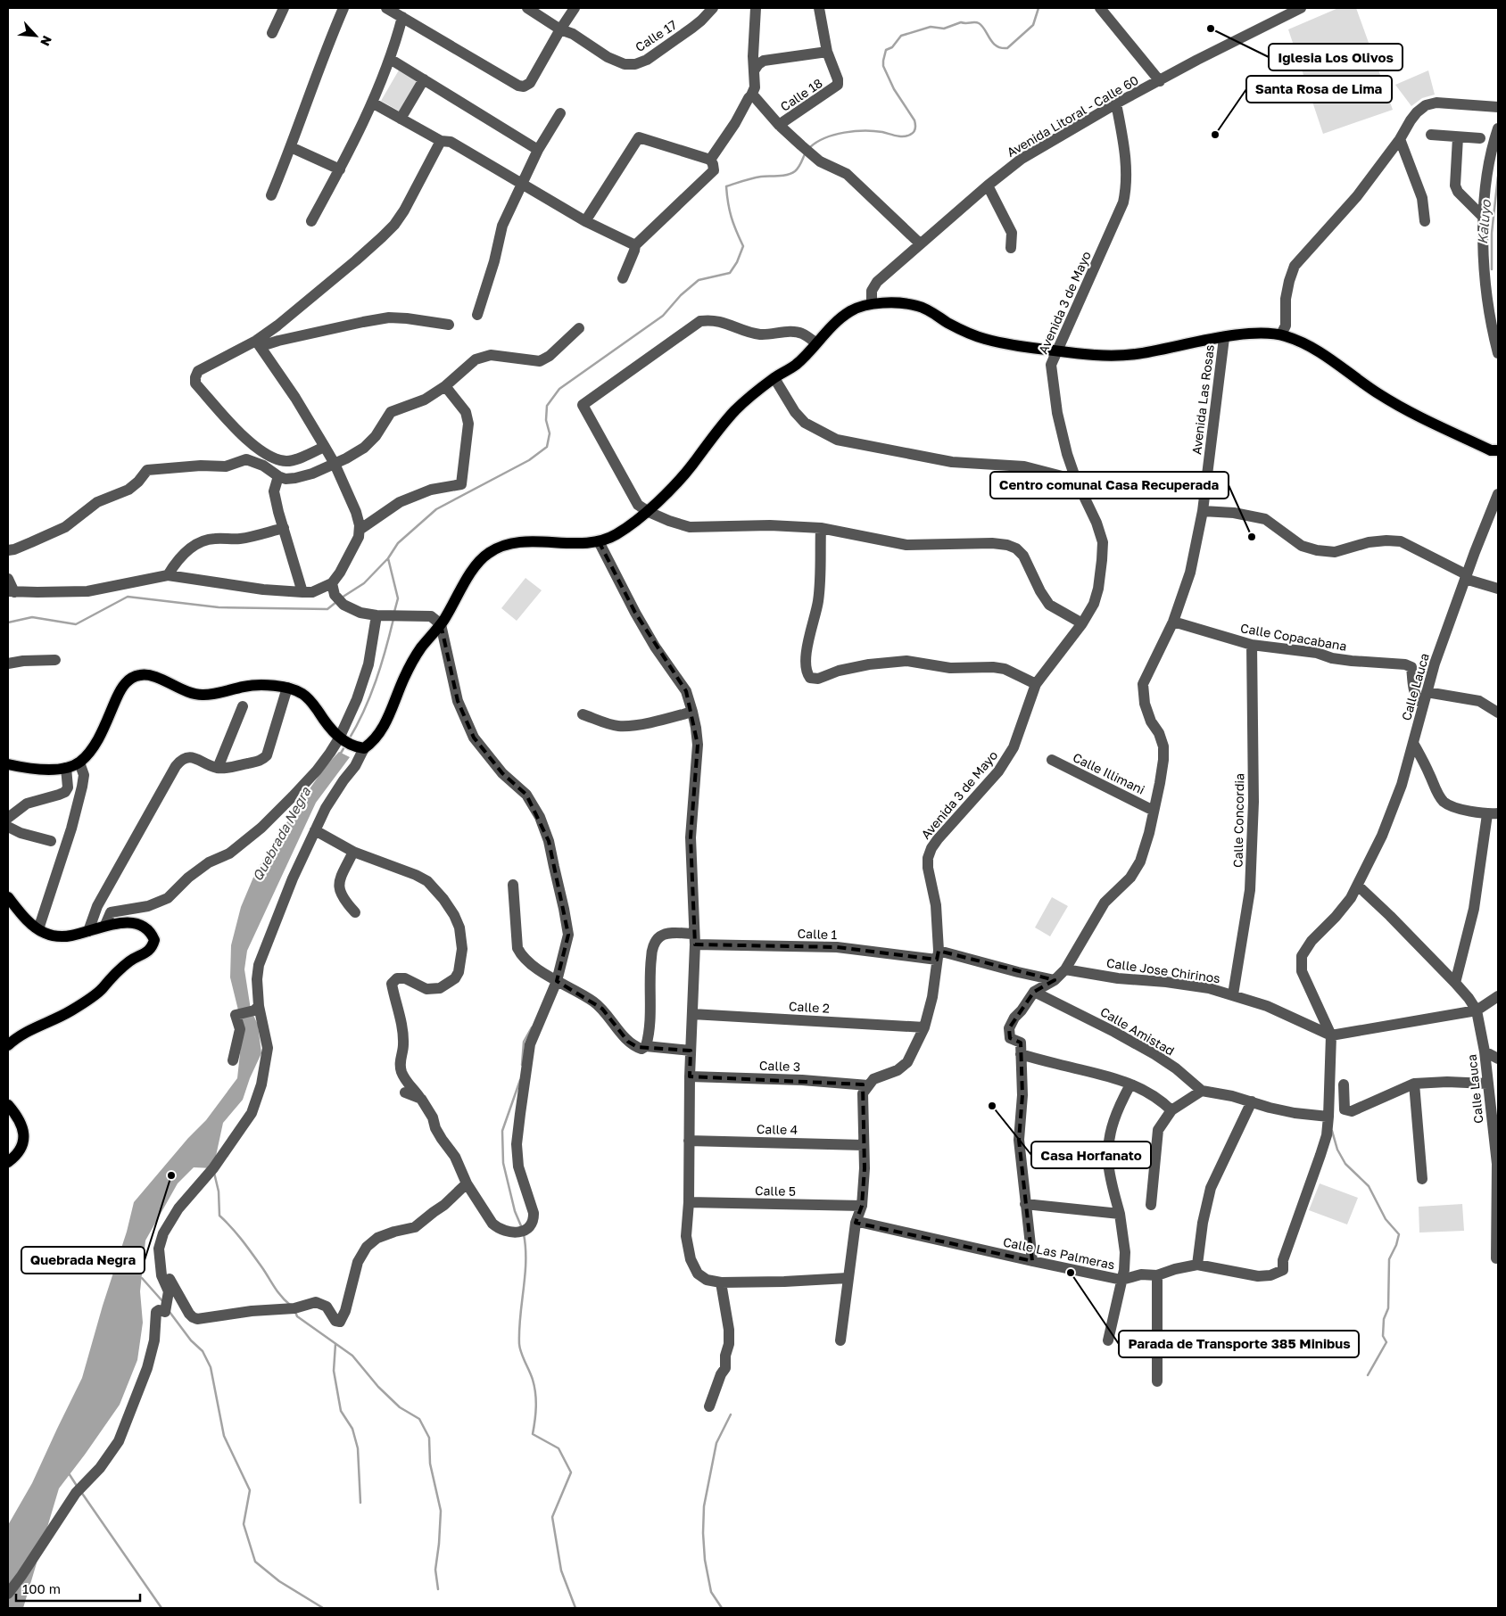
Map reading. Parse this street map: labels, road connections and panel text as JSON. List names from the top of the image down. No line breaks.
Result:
{"streets":{"street":["Calle 17","Calle 18","Avenida Litoral - Calle 60","Avenida 3 de Mayo","Avenida Las Rosas","Calle Copacabana","Calle Lauca","Calle Illimani","Calle Concordia","Calle 1","Calle Jose Chirinos","Calle 2","Calle Amistad","Calle 3","Calle 4","Calle 5","Calle Las Palmeras"]},"crossings":[["Avenida Litoral - Calle 60","Avenida 3 de Mayo"],["Avenida 3 de Mayo","Calle 1"],["Avenida 3 de Mayo","Calle 2"],["Avenida 3 de Mayo","Calle 3"],["Avenida Las Rosas","Calle Copacabana"],["Avenida Las Rosas","Calle Illimani"],["Avenida Las Rosas","Calle 1"],["Avenida Las Rosas","Calle Jose Chirinos"],["Avenida Las Rosas","Calle Amistad"],["Calle Copacabana","Calle Lauca"],["Calle Copacabana","Calle Concordia"],["Calle Lauca","Calle Jose Chirinos"],["Calle Lauca","Calle Las Palmeras"],["Calle Concordia","Calle Jose Chirinos"]],"water":["Kaluyo","Quebrada Negra"],"places":["Iglesia Los Olivos","Santa Rosa de Lima","Centro comunal Casa Recuperada","Casa Horfanato","Quebrada Negra","Parada de Transporte 385 Minibus"],"scale_bar":"100 m","north":"bottom right"}
